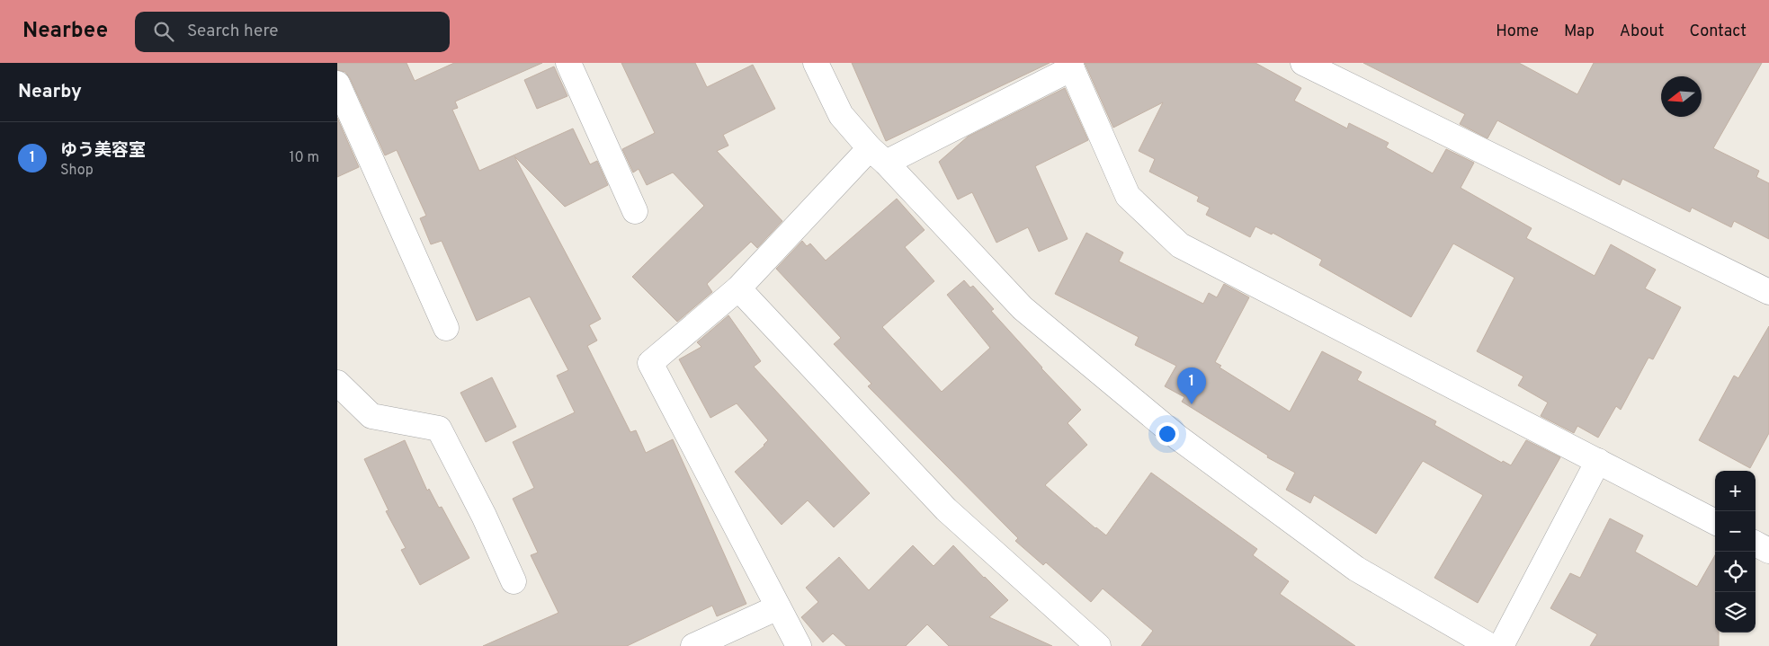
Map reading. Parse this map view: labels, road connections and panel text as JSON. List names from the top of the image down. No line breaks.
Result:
{"north":"left","page":{"header":"Nearbee","search":"Search here","nav":["Home","Map","About","Contact"],"heading":"Nearby","list":[{"mark":"1","name":"ゆう美容室","note":"Shop","value":"10 m"}],"pins":"1","map_buttons":["+","−"]}}
